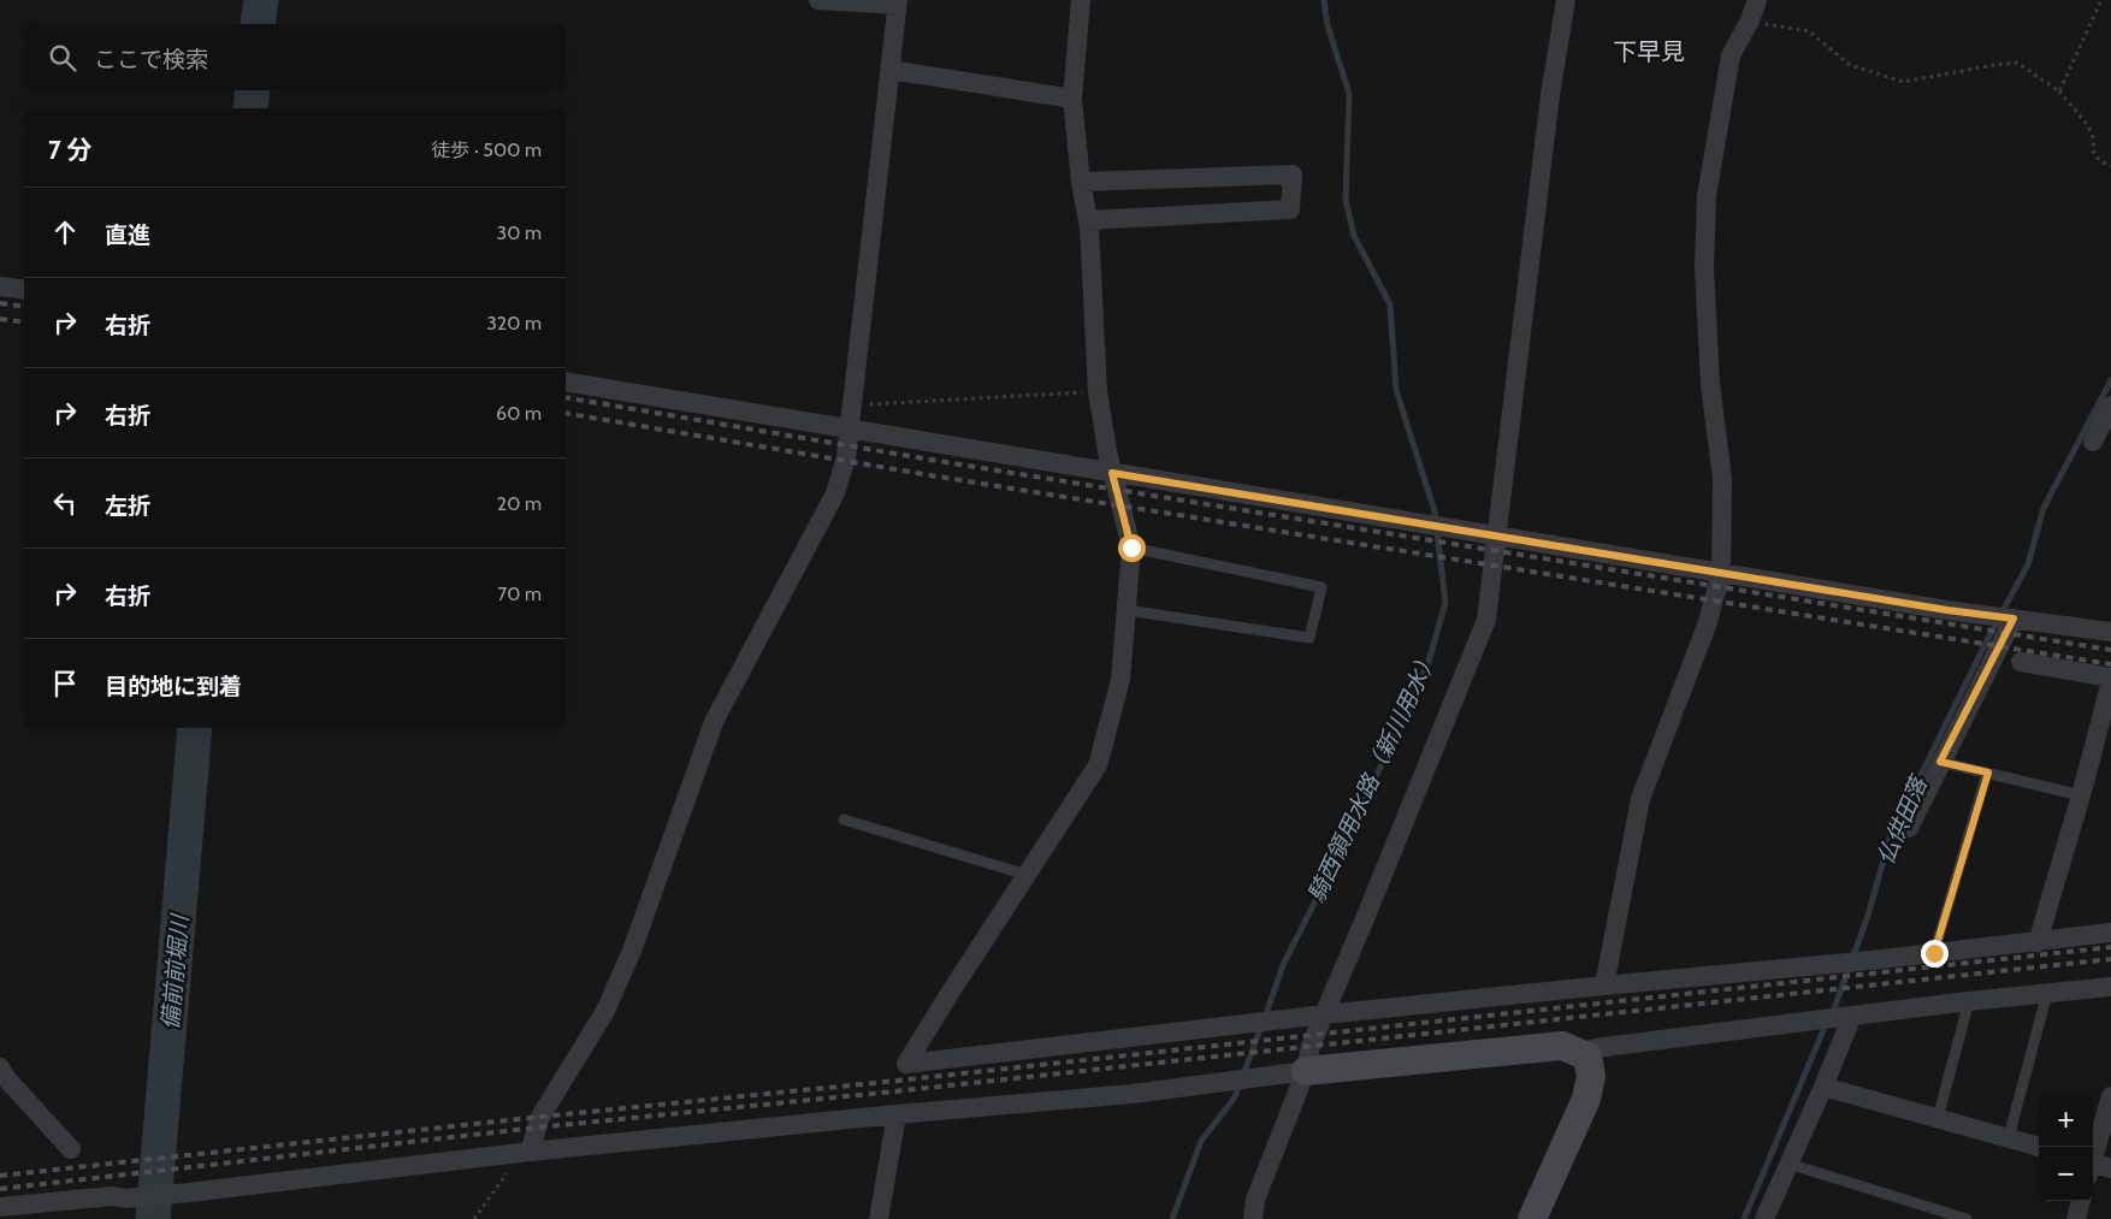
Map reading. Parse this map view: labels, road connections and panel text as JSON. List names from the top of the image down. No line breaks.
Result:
{"districts":["下早見"],"water":["騎西領用水路（新川用水）","仏供田落","備前前堀川"],"page":{"search":"ここで検索","heading":["7 分","徒歩 · 500 m"],"list":[["直進","30 m"],["右折","320 m"],["右折","60 m"],["左折","20 m"],["右折","70 m"],"目的地に到着"],"map_buttons":["+","−"]}}
